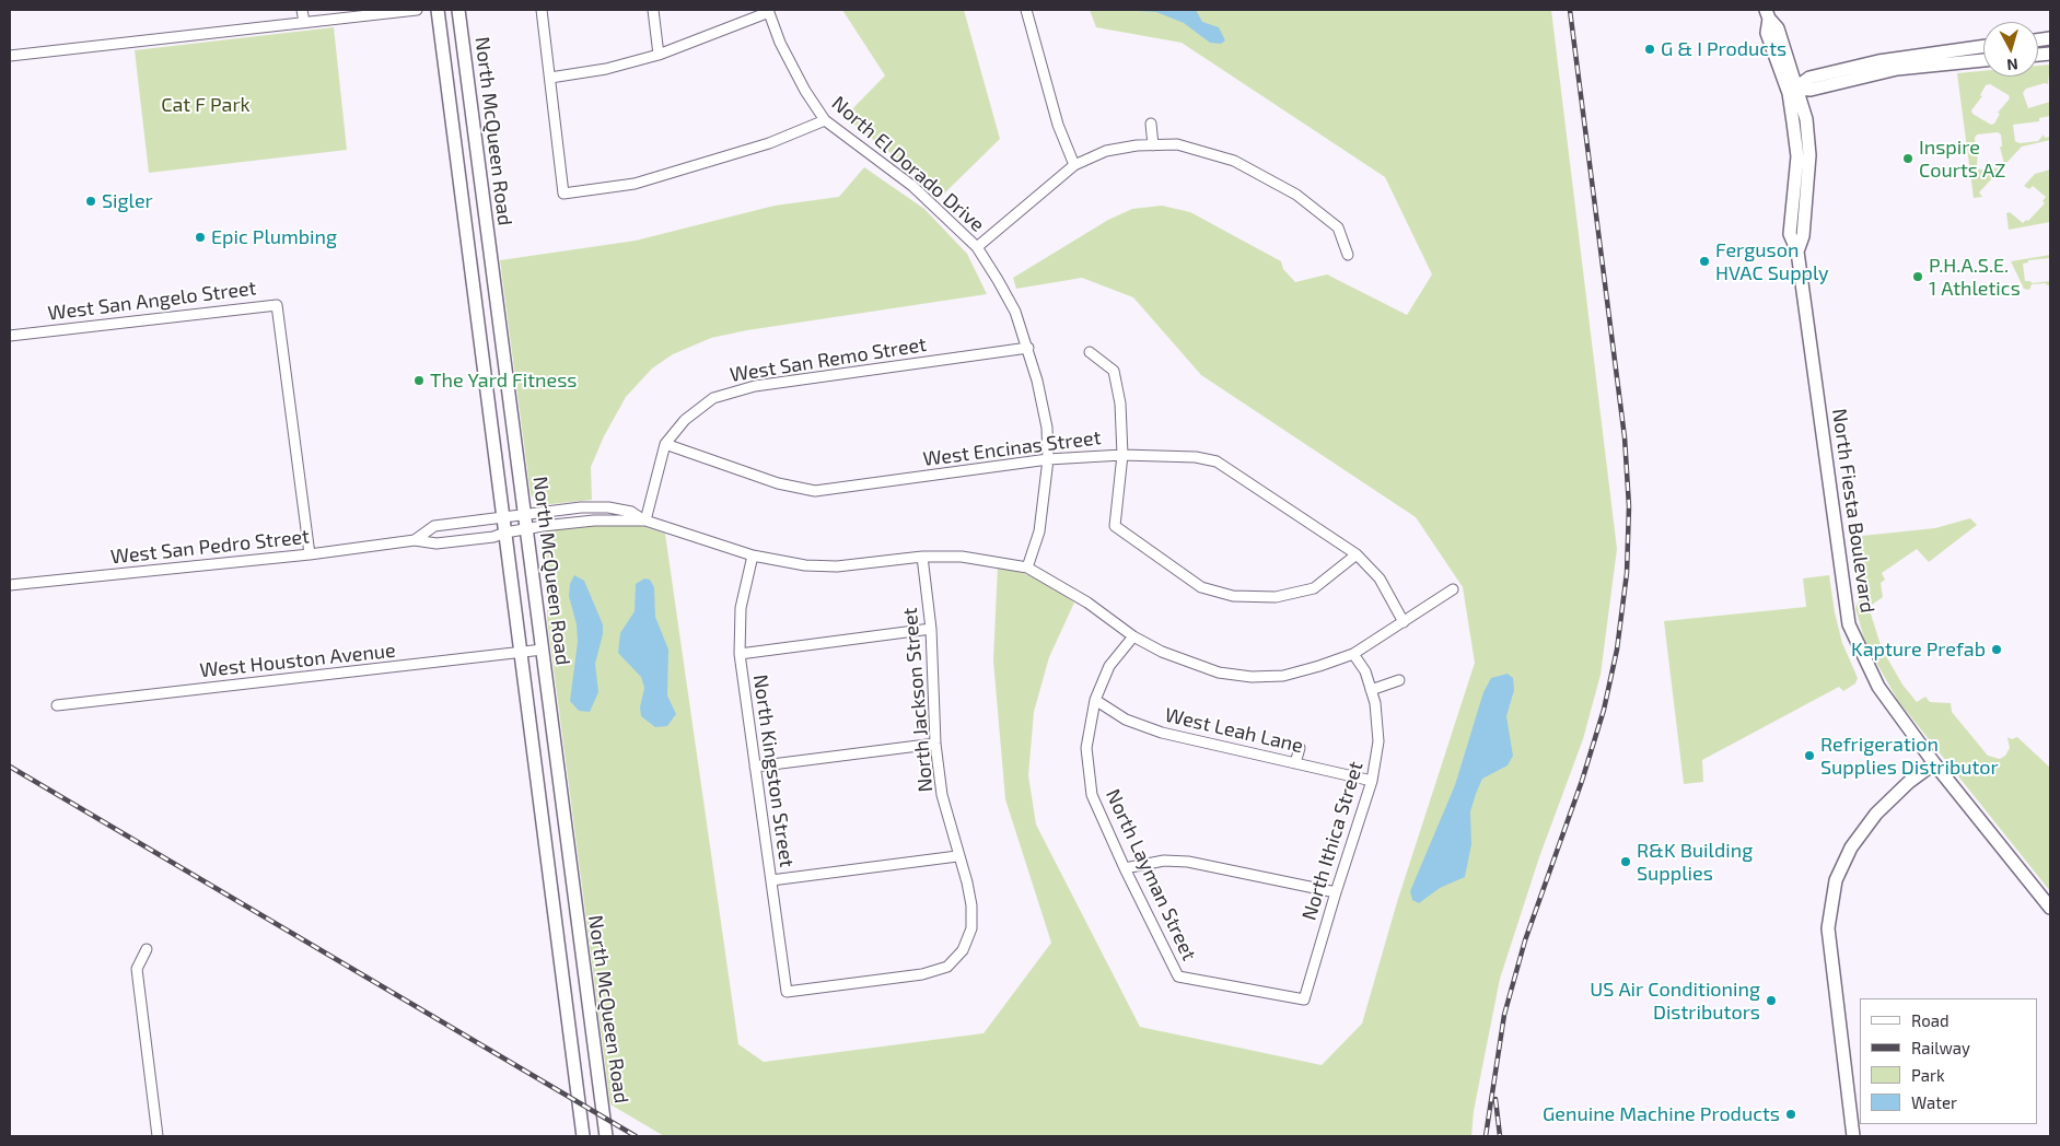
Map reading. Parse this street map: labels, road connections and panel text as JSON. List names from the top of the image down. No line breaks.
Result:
{"streets":{"main road":["North McQueen Road","North Fiesta Boulevard"],"street":["North El Dorado Drive","West San Angelo Street","West San Remo Street","West Encinas Street","West San Pedro Street","West Houston Avenue","North Jackson Street","West Leah Lane","North Kingston Street","North Ithica Street","North Layman Street"]},"crossings":[["North McQueen Road","West San Pedro Street"],["North McQueen Road","West Houston Avenue"],["North El Dorado Drive","West San Remo Street"],["North El Dorado Drive","West Encinas Street"],["North El Dorado Drive","West San Pedro Street"],["West San Angelo Street","West San Pedro Street"],["West San Remo Street","West Encinas Street"],["West San Remo Street","West San Pedro Street"],["West Encinas Street","West San Pedro Street"],["West San Pedro Street","North Jackson Street"],["West San Pedro Street","North Kingston Street"],["West San Pedro Street","North Ithica Street"],["West San Pedro Street","North Layman Street"],["North Jackson Street","North Kingston Street"],["West Leah Lane","North Ithica Street"],["West Leah Lane","North Layman Street"],["North Ithica Street","North Layman Street"]],"parks":["Cat F Park"],"places":["G & I Products","Inspire Courts AZ","Sigler","Epic Plumbing","Ferguson HVAC Supply","P.H.A.S.E. 1 Athletics","The Yard Fitness","Kapture Prefab","Refrigeration Supplies Distributor","R&K Building Supplies","US Air Conditioning Distributors","Genuine Machine Products"],"legend":["Road","Railway","Park","Water"],"north":"bottom"}
